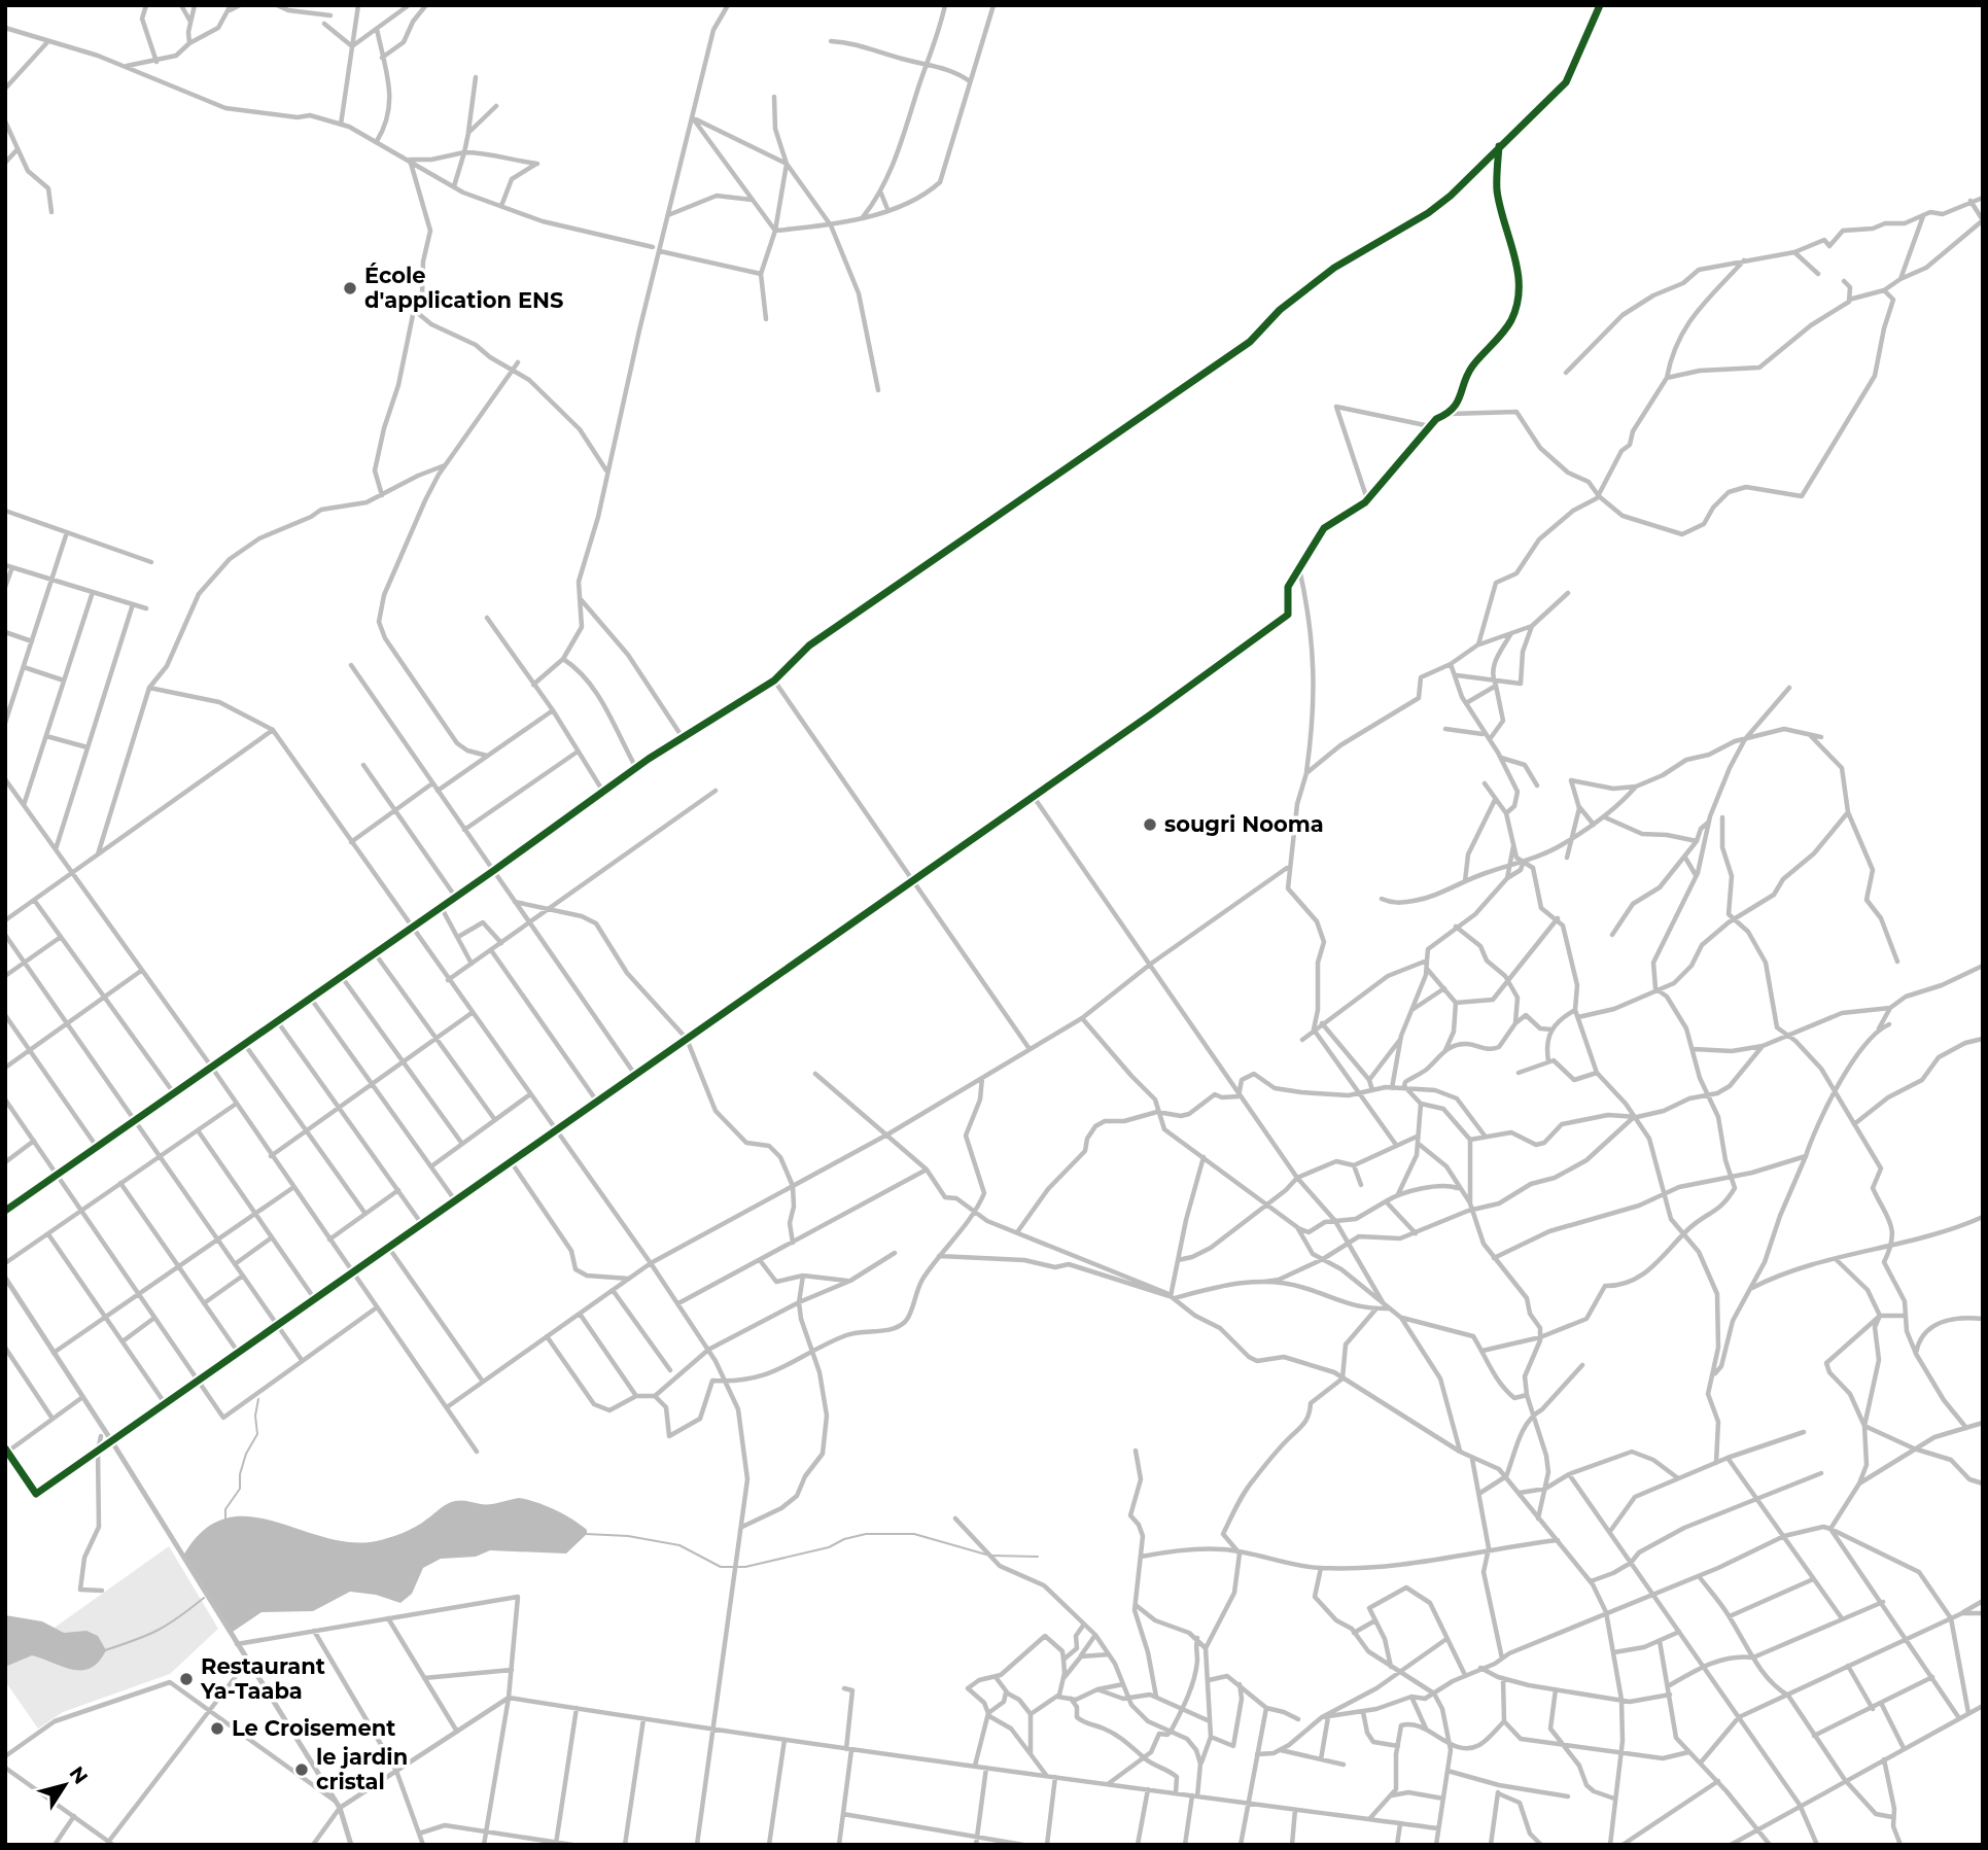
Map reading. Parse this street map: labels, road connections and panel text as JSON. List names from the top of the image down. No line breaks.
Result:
{"places":["École d'application ENS","sougri Nooma","Restaurant Ya-Taaba","Le Croisement","le jardin cristal"],"north":"top right"}
